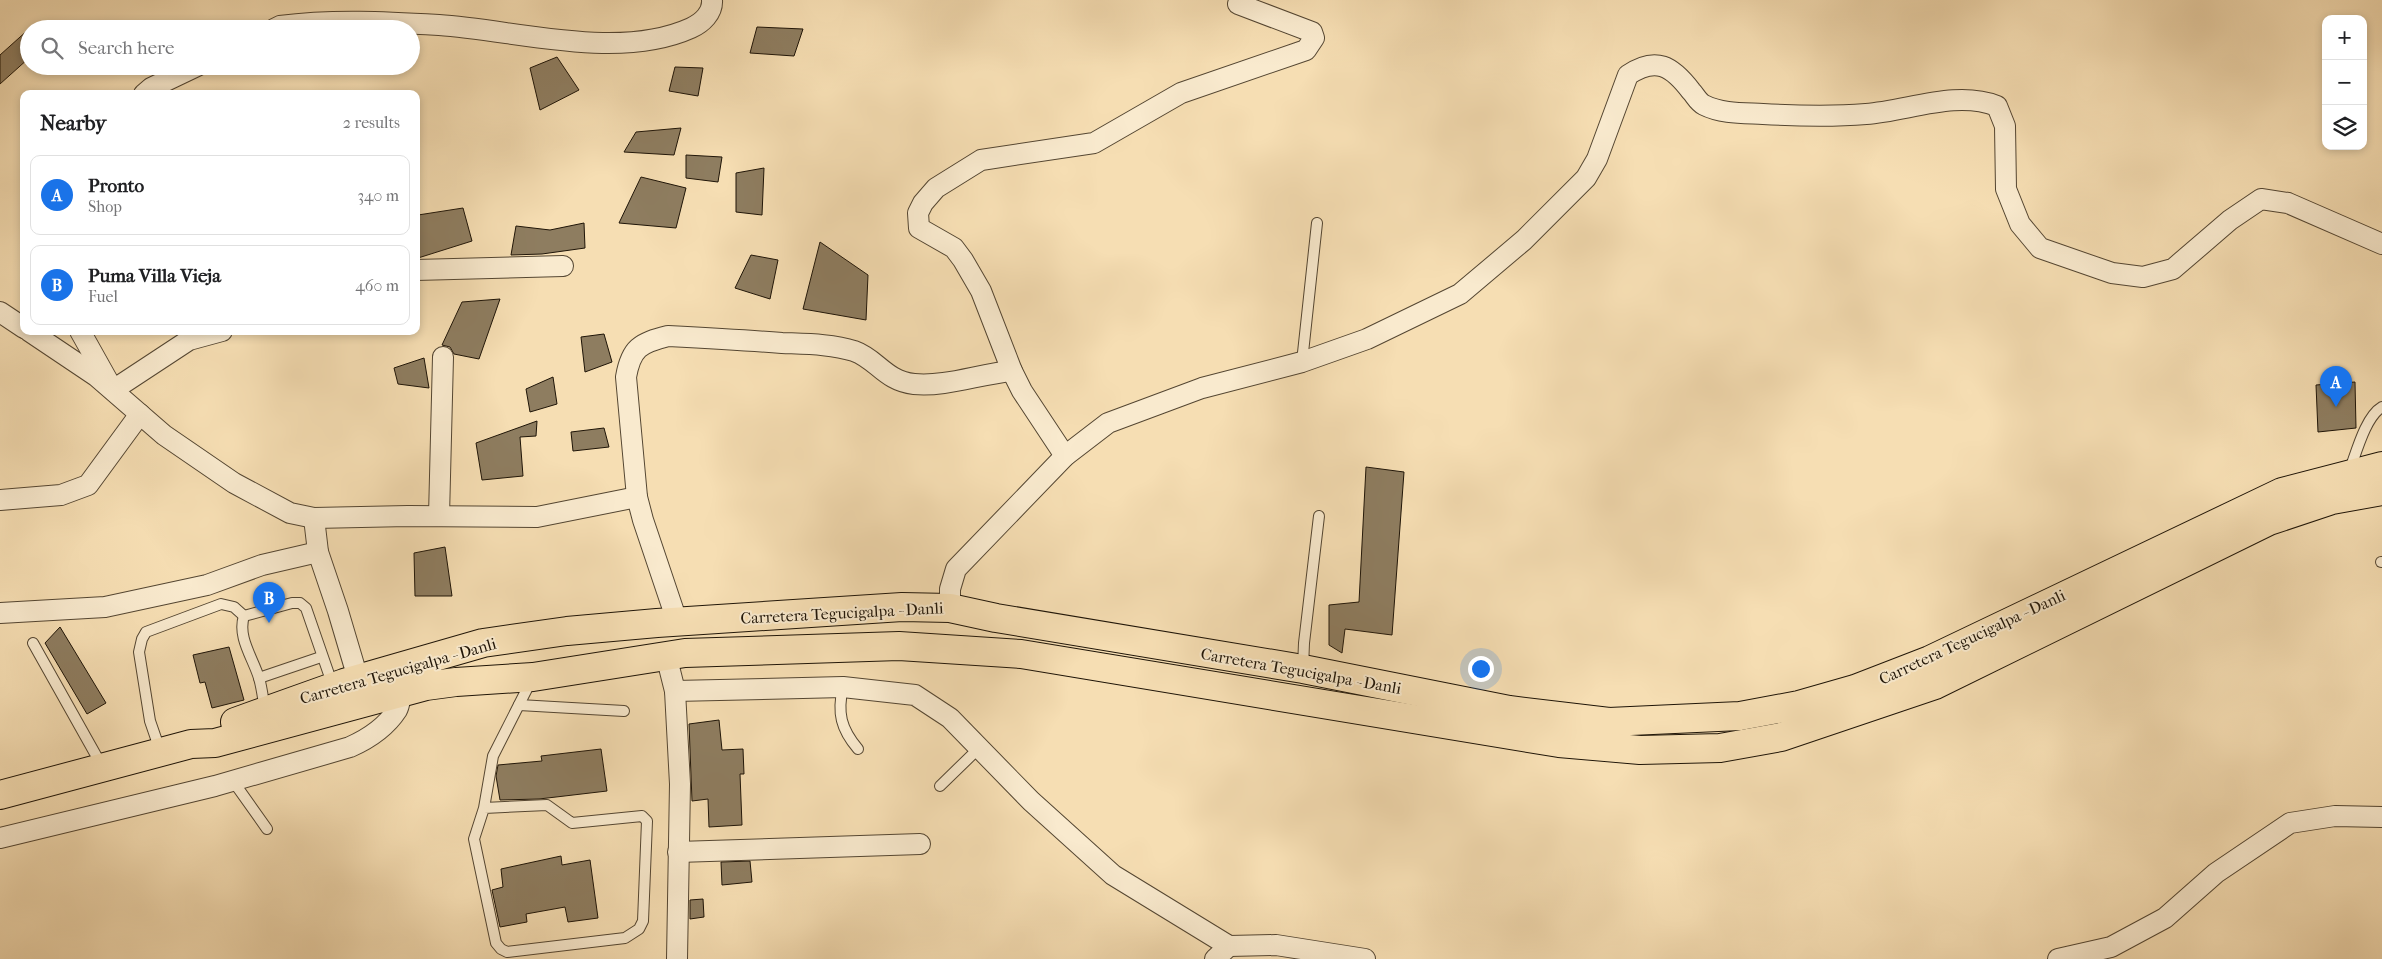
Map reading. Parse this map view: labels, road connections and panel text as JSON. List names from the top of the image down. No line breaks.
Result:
{"streets":{"highway":["Carretera Tegucigalpa - Danli"]},"page":{"map_buttons":["+","−"],"search":"Search here","heading":["Nearby","2 results"],"list":[{"mark":"A","name":"Pronto","note":"Shop","value":"340 m"},{"mark":"B","name":"Puma Villa Vieja","note":"Fuel","value":"460 m"}],"pins":["A","B"]}}
